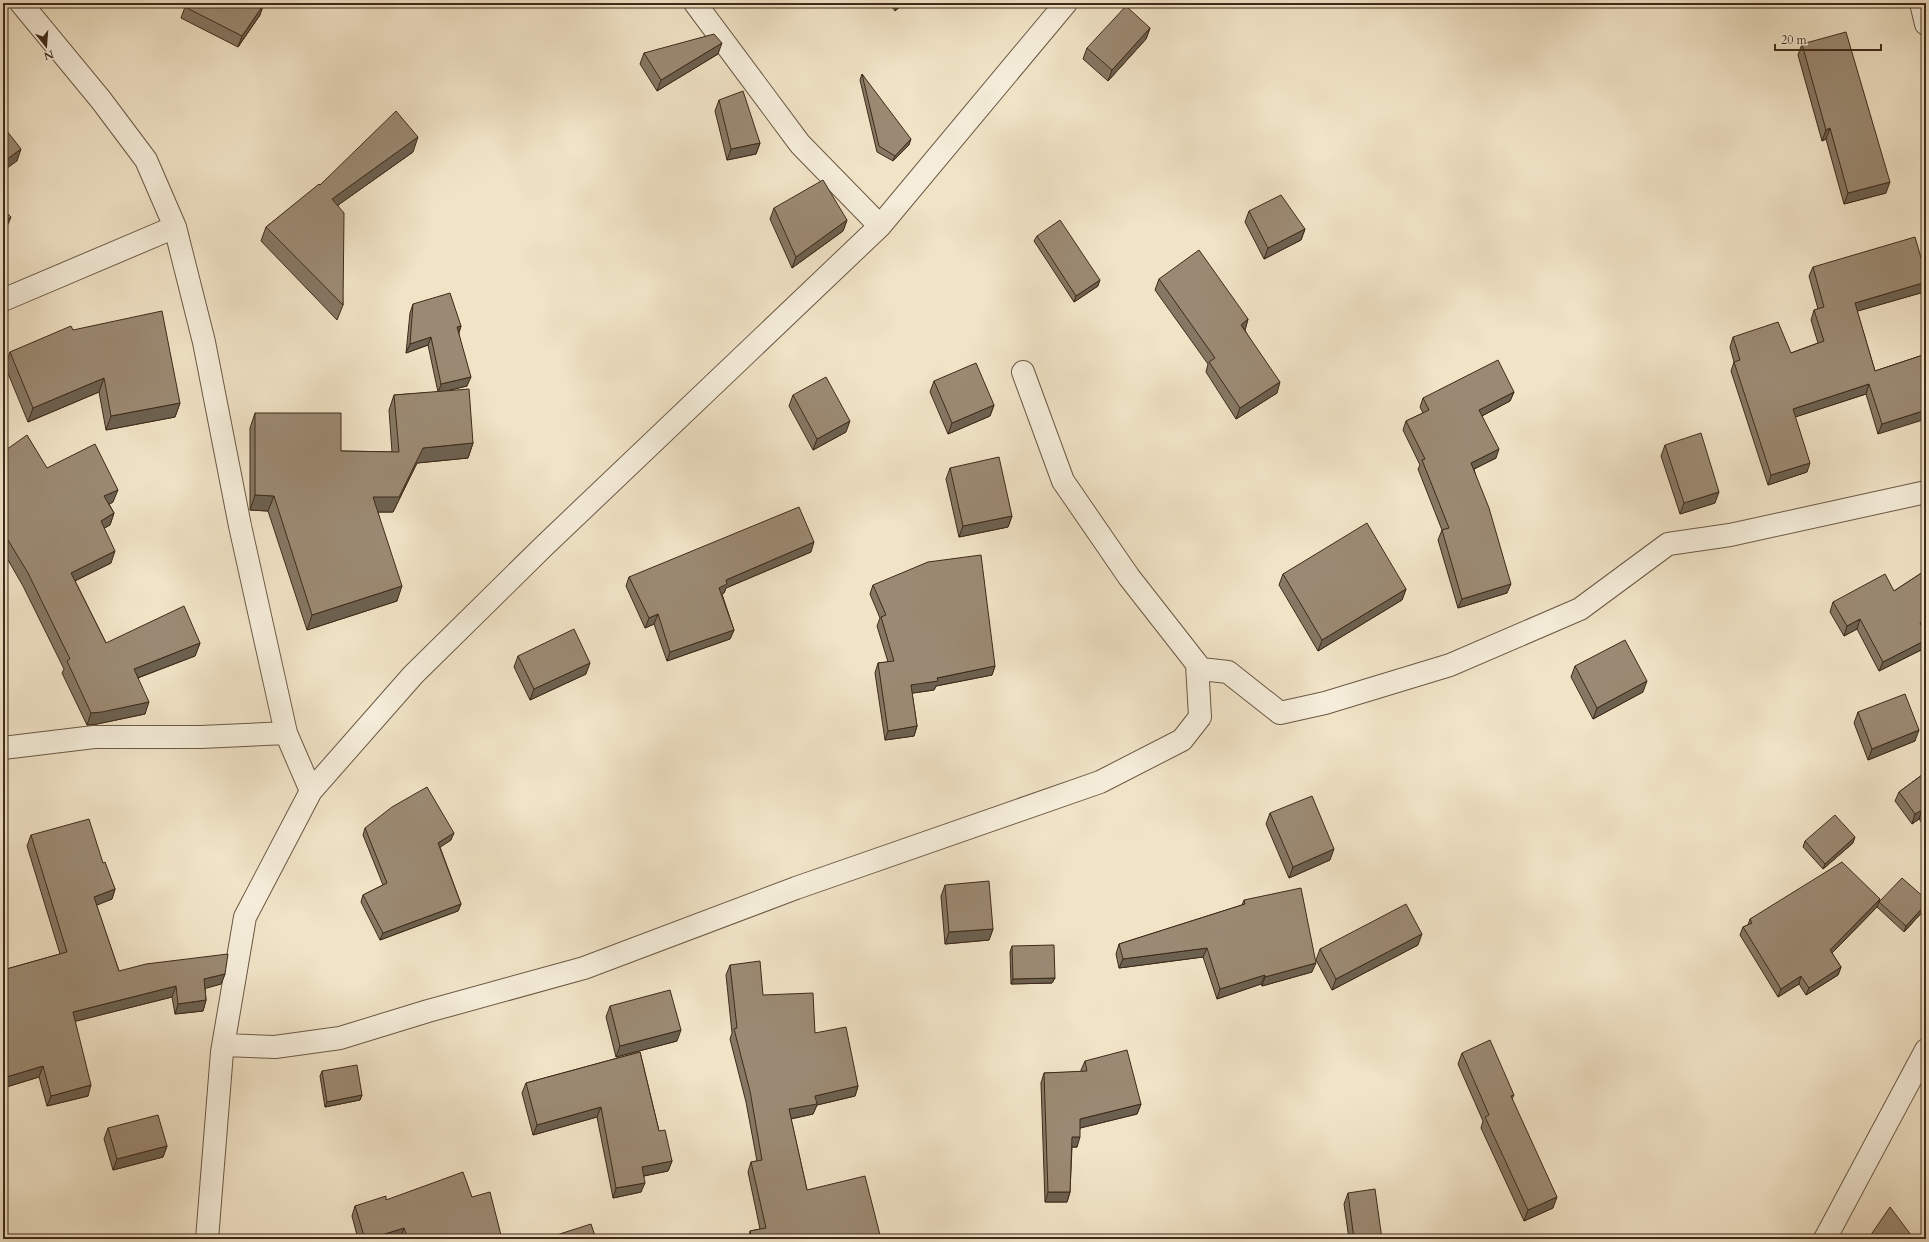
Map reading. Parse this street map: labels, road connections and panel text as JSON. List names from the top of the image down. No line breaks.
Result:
{"scale_bar":"20 m","north":"bottom"}
